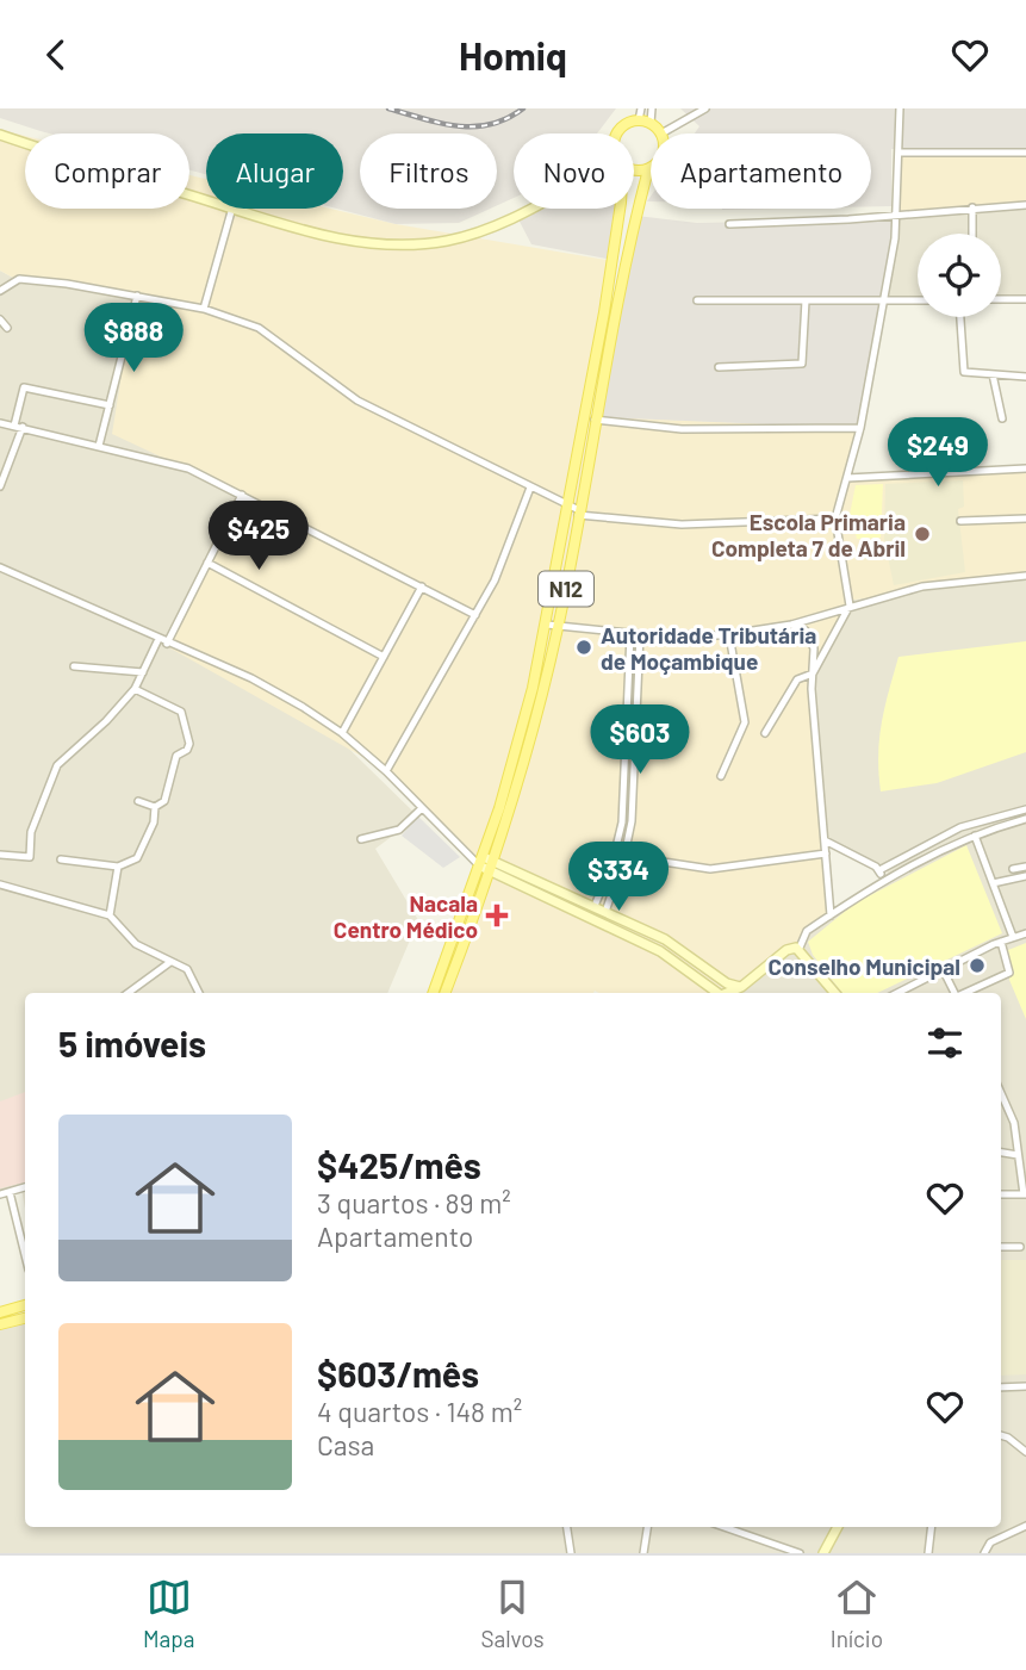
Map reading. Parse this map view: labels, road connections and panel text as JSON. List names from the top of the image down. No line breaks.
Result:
{"streets":{"main road":["N12"]},"places":{"other":["Escola Primaria Completa 7 de Abril","Autoridade Tributária de Moçambique","Conselho Municipal"],"health":["Nacala Centro Médico"]},"page":{"header":"Homiq","chip":["Comprar","Alugar","Filtros","Novo","Apartamento"],"price":["$888","$249","$425","$603","$334"],"heading":"5 imóveis","list":[{"name":"$425/mês","note":"3 quartos · 89 m² · Apartamento"},{"name":"$603/mês","note":"4 quartos · 148 m² · Casa"}],"tabs":["Mapa","Salvos","Início"]}}
